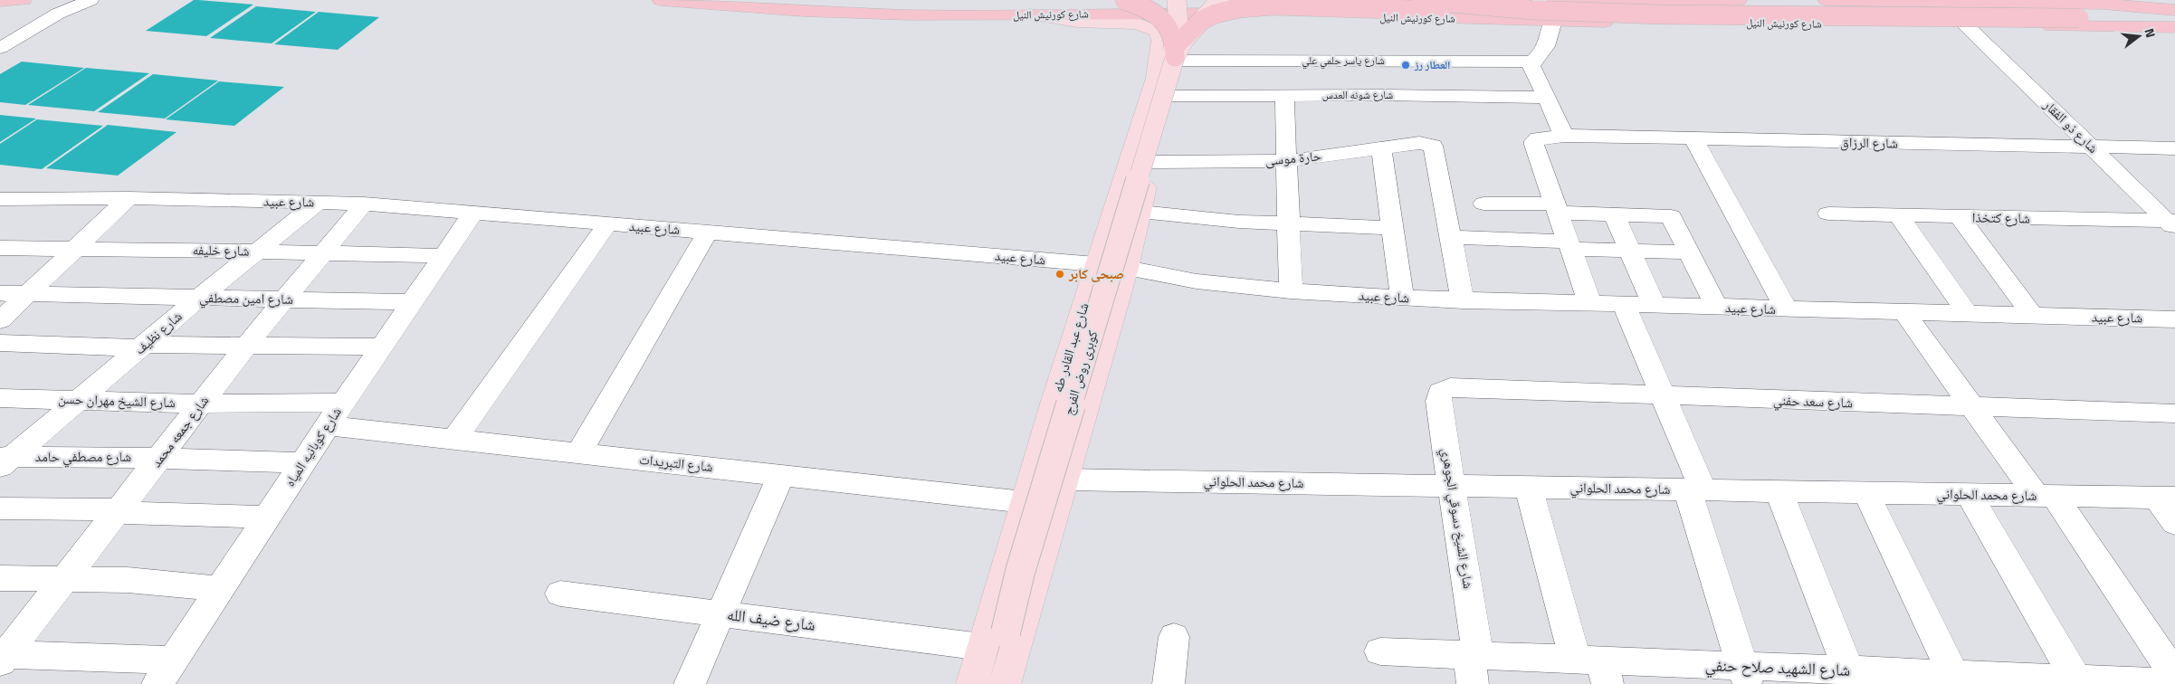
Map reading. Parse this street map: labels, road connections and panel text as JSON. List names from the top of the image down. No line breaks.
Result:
{"streets":{"highway":["شارع كورنيش النيل"],"main road":["شارع عبد القادر طه","كوبرى روض الفرج"],"street":["شارع ياسر حلمي علي","شارع شونه العدس","شارع ذو الفقار","شارع الرزاق","حارة موسى","شارع عبيد","شارع كتخذا","شارع خليفه","شارع امين مصطفي","شارع نظيف","شارع الشيخ مهران حسن","شارع سعد حفني","شارع جمعه محمد","شارع كوبانيه المياه","شارع مصطفي حامد","شارع التبريدات","شارع محمد الحلواني","شارع الشيخ دسوقي الجوهري","شارع ضيف الله","شارع الشهيد صلاح حنفي"]},"crossings":[["شارع كورنيش النيل","شارع ذو الفقار"],["شارع كورنيش النيل","شارع عبد القادر طه"],["شارع ياسر حلمي علي","شارع شونه العدس"],["شارع ياسر حلمي علي","كوبرى روض الفرج"],["شارع شونه العدس","كوبرى روض الفرج"],["شارع ذو الفقار","شارع الرزاق"],["شارع ذو الفقار","شارع كتخذا"],["شارع عبيد","شارع نظيف"],["شارع عبيد","شارع عبد القادر طه"],["شارع عبيد","شارع جمعه محمد"],["شارع عبيد","شارع كوبانيه المياه"],["شارع خليفه","شارع نظيف"],["شارع خليفه","شارع جمعه محمد"],["شارع خليفه","شارع كوبانيه المياه"],["شارع امين مصطفي","شارع نظيف"],["شارع امين مصطفي","شارع جمعه محمد"],["شارع امين مصطفي","شارع كوبانيه المياه"],["شارع نظيف","شارع الشيخ مهران حسن"],["شارع نظيف","شارع مصطفي حامد"],["شارع عبد القادر طه","كوبرى روض الفرج"],["شارع عبد القادر طه","شارع التبريدات"],["شارع عبد القادر طه","شارع ضيف الله"],["كوبرى روض الفرج","شارع ضيف الله"],["شارع الشيخ مهران حسن","شارع جمعه محمد"],["شارع الشيخ مهران حسن","شارع كوبانيه المياه"],["شارع سعد حفني","شارع الشيخ دسوقي الجوهري"],["شارع جمعه محمد","شارع مصطفي حامد"],["شارع كوبانيه المياه","شارع مصطفي حامد"],["شارع كوبانيه المياه","شارع التبريدات"],["شارع محمد الحلواني","شارع الشيخ دسوقي الجوهري"],["شارع الشيخ دسوقي الجوهري","شارع الشهيد صلاح حنفي"]],"places":["العطار رز","صبحى كابر"],"north":"right"}
